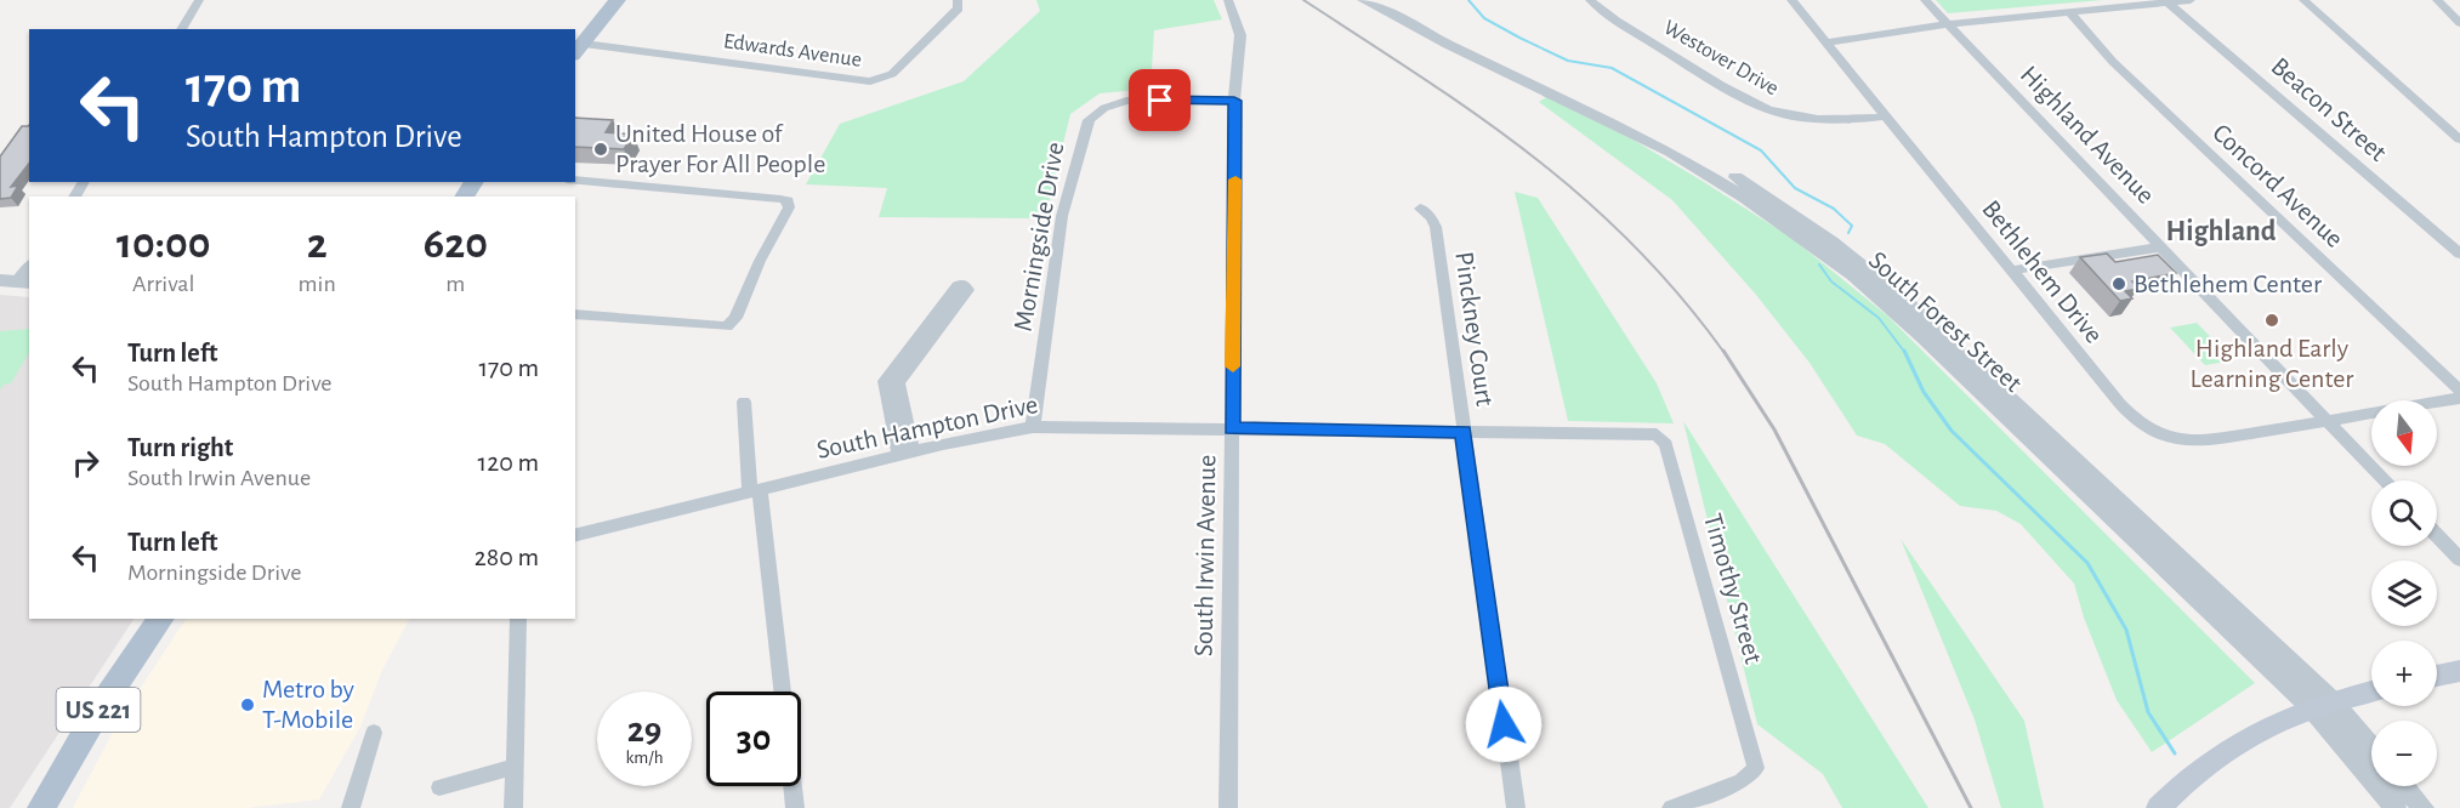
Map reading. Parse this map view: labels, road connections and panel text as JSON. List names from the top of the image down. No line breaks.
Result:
{"streets":{"main road":["US 221"],"street":["Edwards Avenue","Westover Drive","Beacon Street","Highland Avenue","Concord Avenue","Morningside Drive","Bethlehem Drive","South Forest Street","Pinckney Court","South Hampton Drive","South Irwin Avenue","Timothy Street"]},"crossings":[["Westover Drive","Bethlehem Drive"],["Highland Avenue","Bethlehem Drive"],["Morningside Drive","South Hampton Drive"],["Morningside Drive","South Irwin Avenue"],["Pinckney Court","South Hampton Drive"],["South Hampton Drive","South Irwin Avenue"],["South Hampton Drive","Timothy Street"]],"districts":["Highland"],"places":["United House of Prayer For All People","Bethlehem Center","Highland Early Learning Center","Metro by T-Mobile"],"north":"bottom","page":{"turn":["170 m","South Hampton Drive"],"eta":["10:00","Arrival","2","min","620","m"],"list":[{"name":"Turn left","note":"South Hampton Drive","value":"170 m"},{"name":"Turn right","note":"South Irwin Avenue","value":"120 m"},{"name":"Turn left","note":"Morningside Drive","value":"280 m"}],"map_buttons":["+","−"],"speed":"29 km/h","limit":"30"}}
